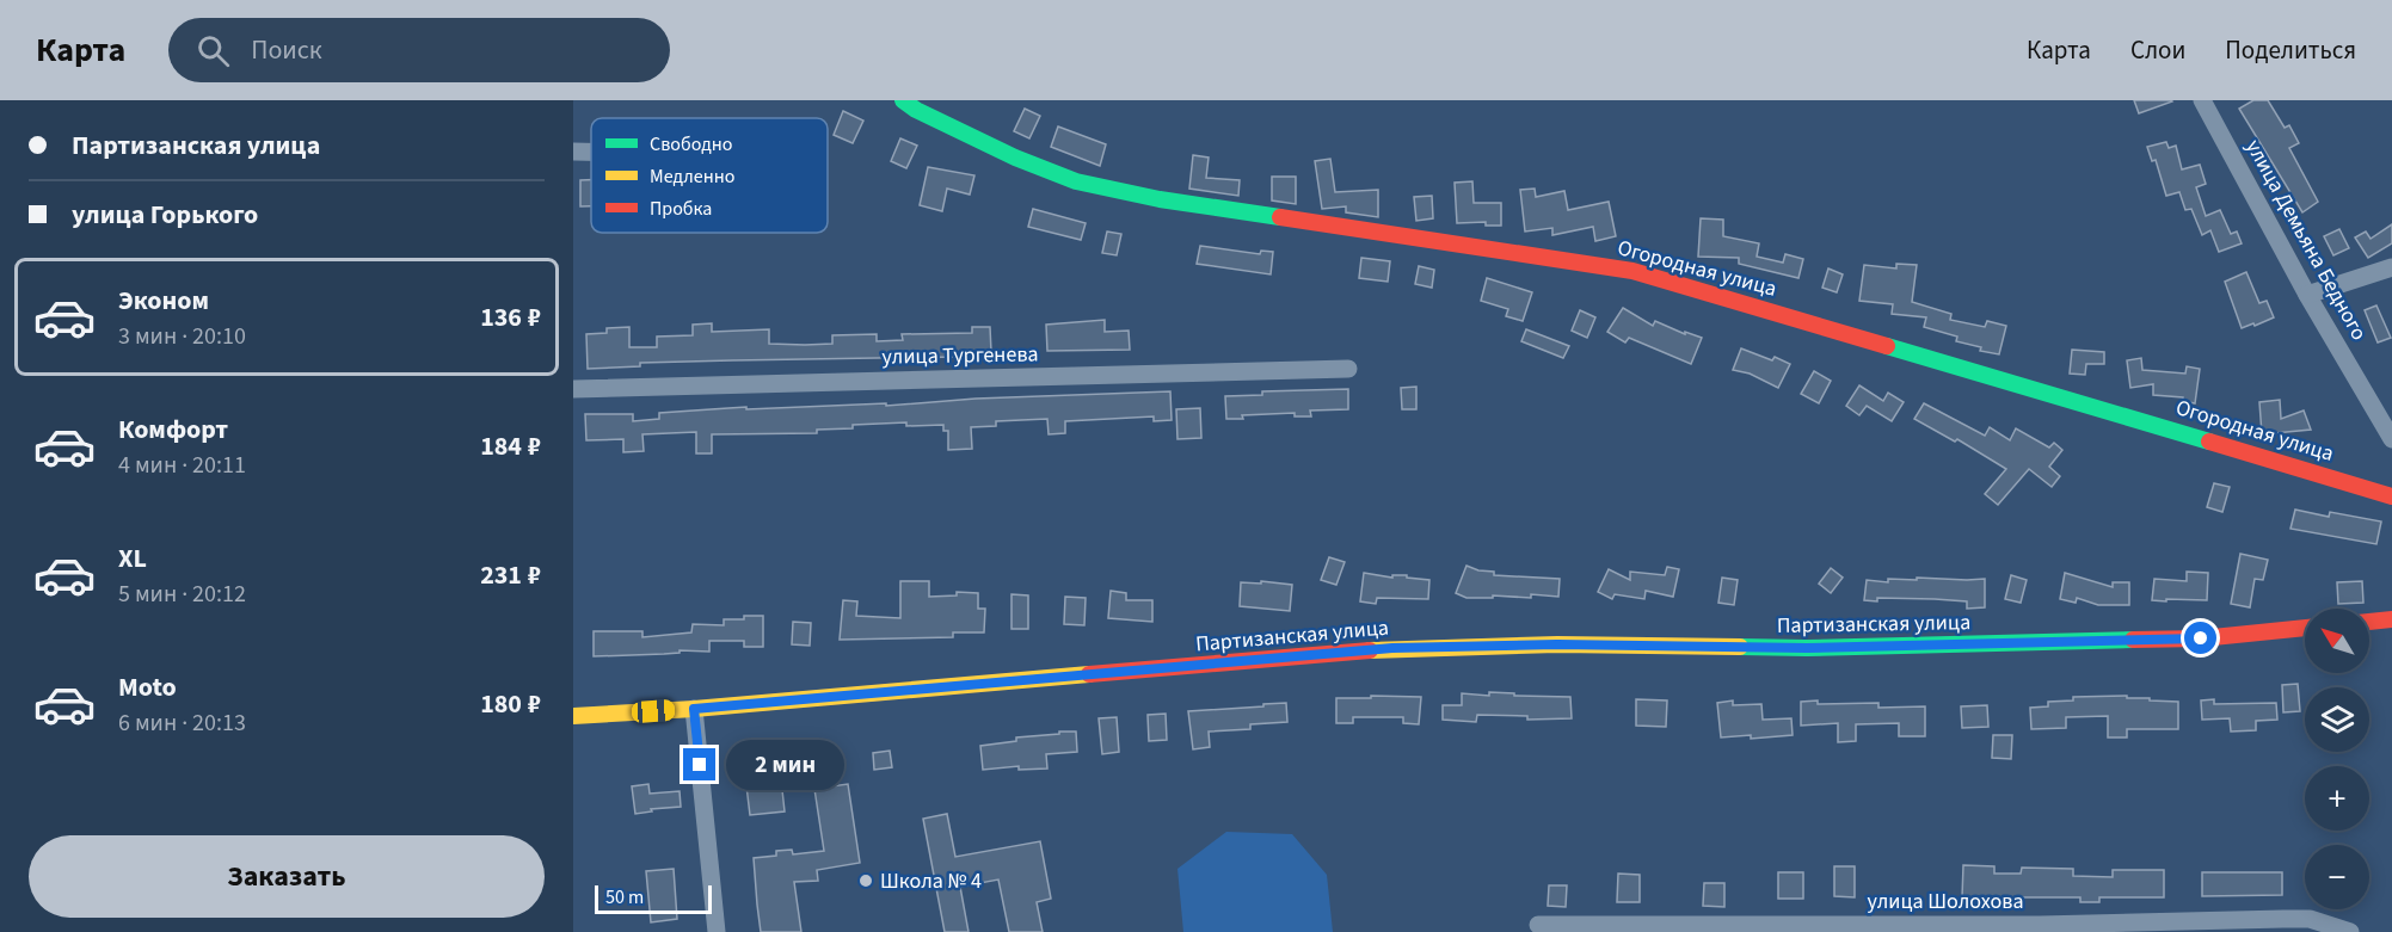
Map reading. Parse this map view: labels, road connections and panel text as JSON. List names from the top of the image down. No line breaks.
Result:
{"streets":{"street":["улица Демьяна Бедного","Огородная улица","улица Тургенева","Партизанская улица","улица Шолохова"]},"places":["Школа № 4"],"legend":["Свободно","Медленно","Пробка"],"scale_bar":"50 m","north":"top left","page":{"header":"Карта","search":"Поиск","nav":["Карта","Слои","Поделиться"],"banner":["Партизанская улица","улица Горького"],"list":[{"name":"Эконом","note":"3 мин · 20:10","value":"136 ₽"},{"name":"Комфорт","note":"4 мин · 20:11","value":"184 ₽"},{"name":"XL","note":"5 мин · 20:12","value":"231 ₽"},{"name":"Moto","note":"6 мин · 20:13","value":"180 ₽"}],"map_buttons":["+","−"],"bubble":"2 мин","buttons":"Заказать","scale":"50 m"}}
